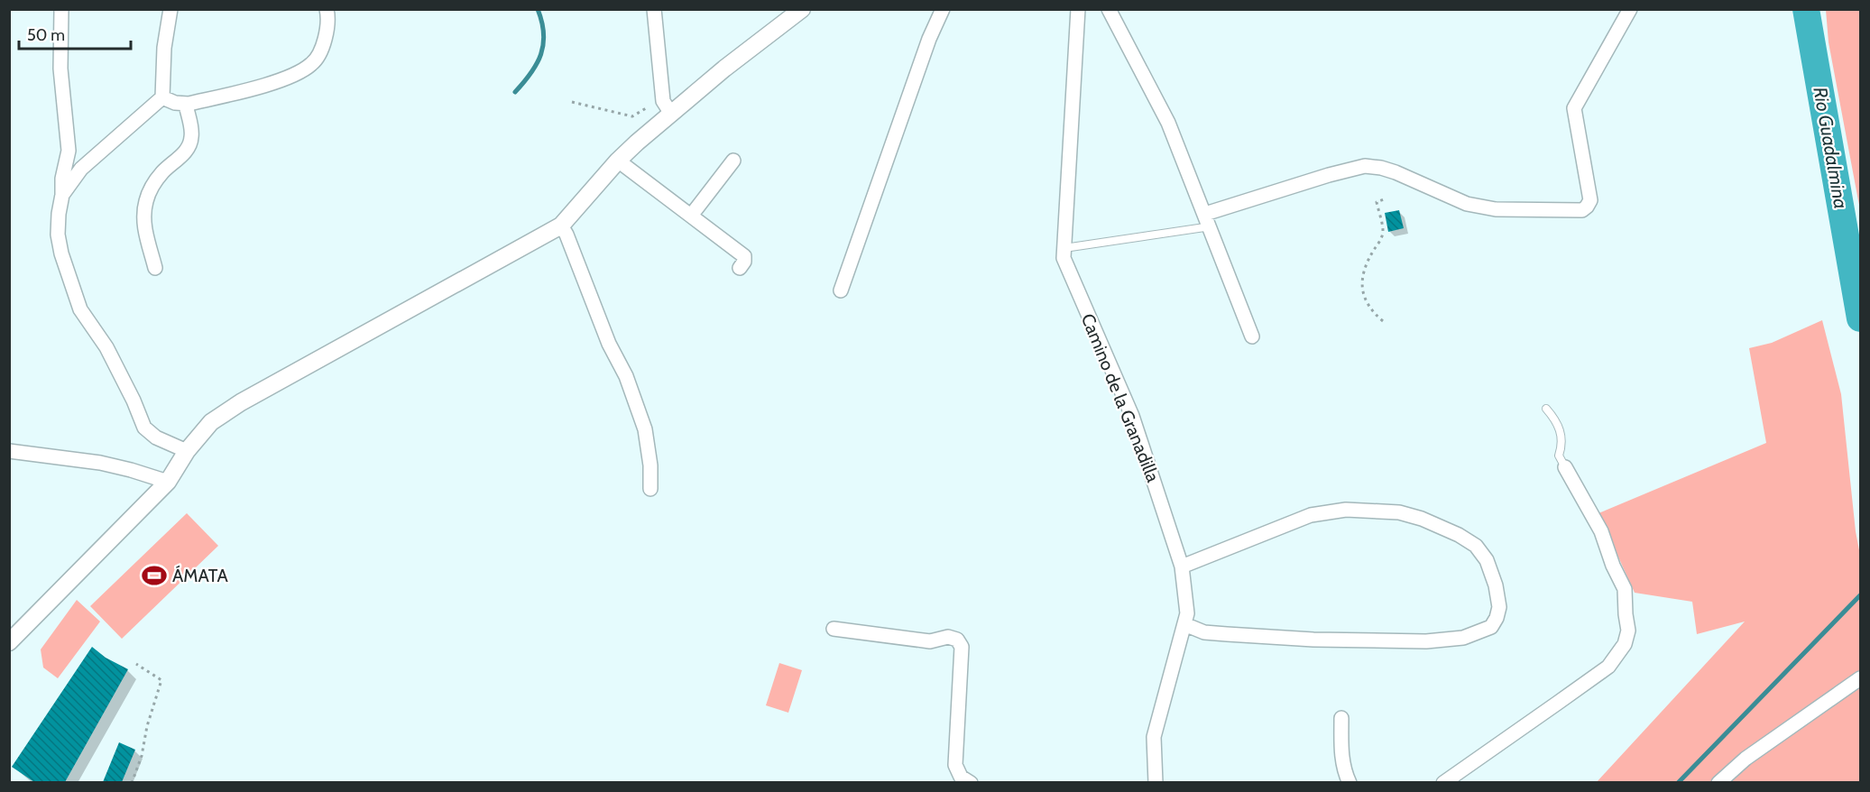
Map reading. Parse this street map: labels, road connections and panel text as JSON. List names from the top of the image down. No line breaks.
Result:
{"streets":{"street":["Camino de la Granadilla"]},"water":["Rio Guadalmina"],"places":{"sports":["ÁMATA"]},"scale_bar":"50 m"}
